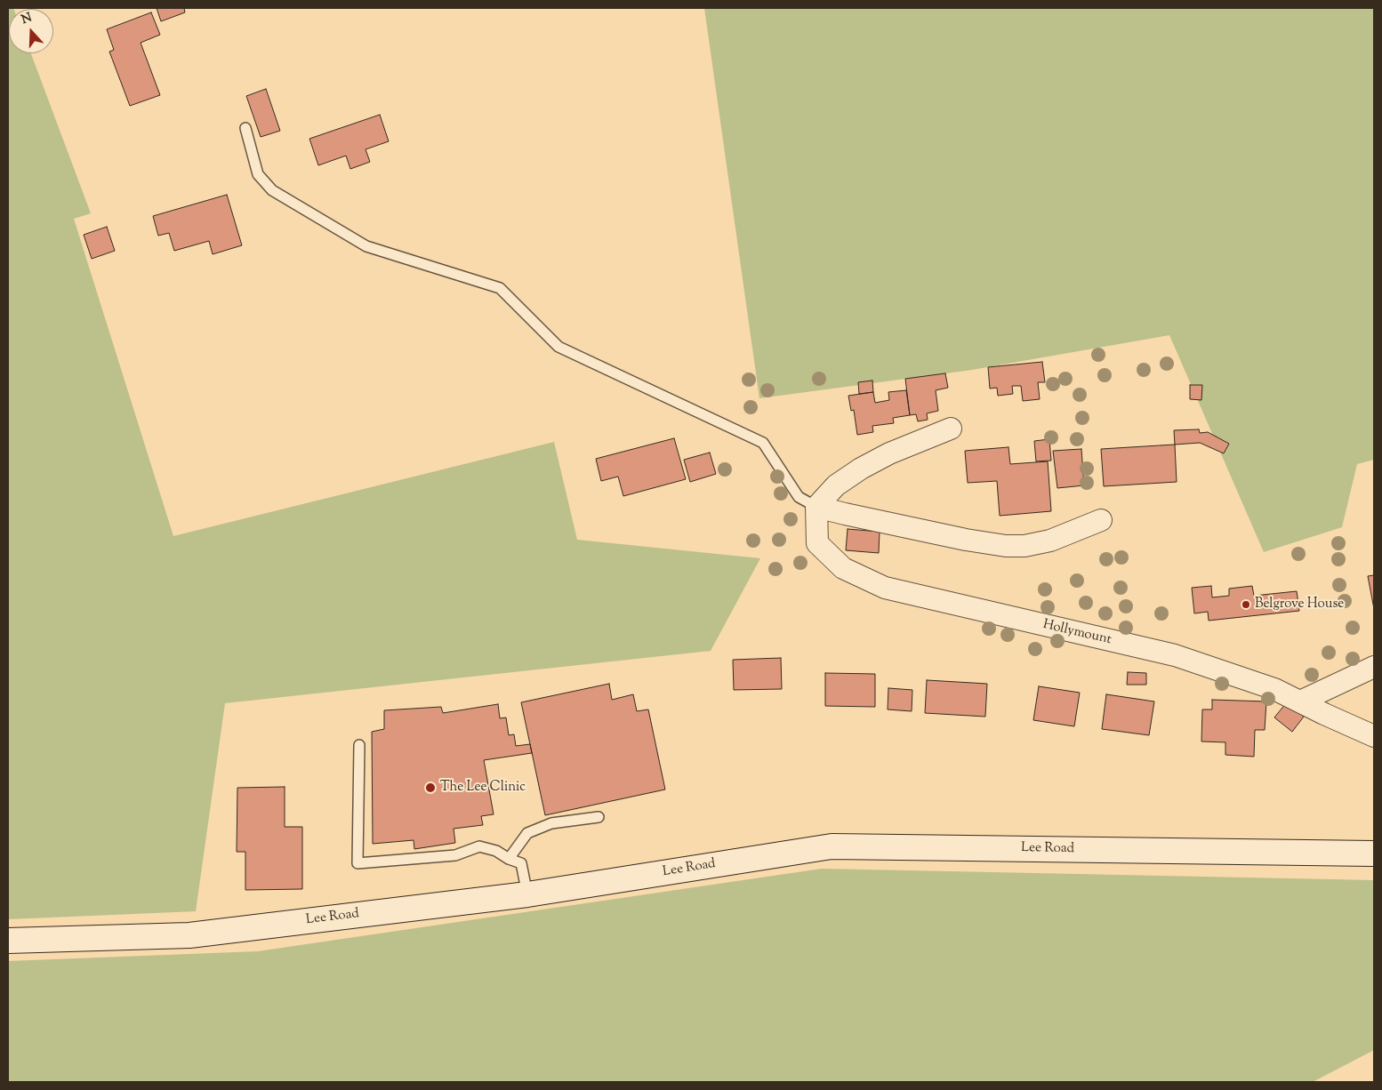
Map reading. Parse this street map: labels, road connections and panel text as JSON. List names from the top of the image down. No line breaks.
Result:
{"streets":{"street":["Hollymount","Lee Road"]},"places":["Belgrove House","The Lee Clinic"],"north":"top"}
